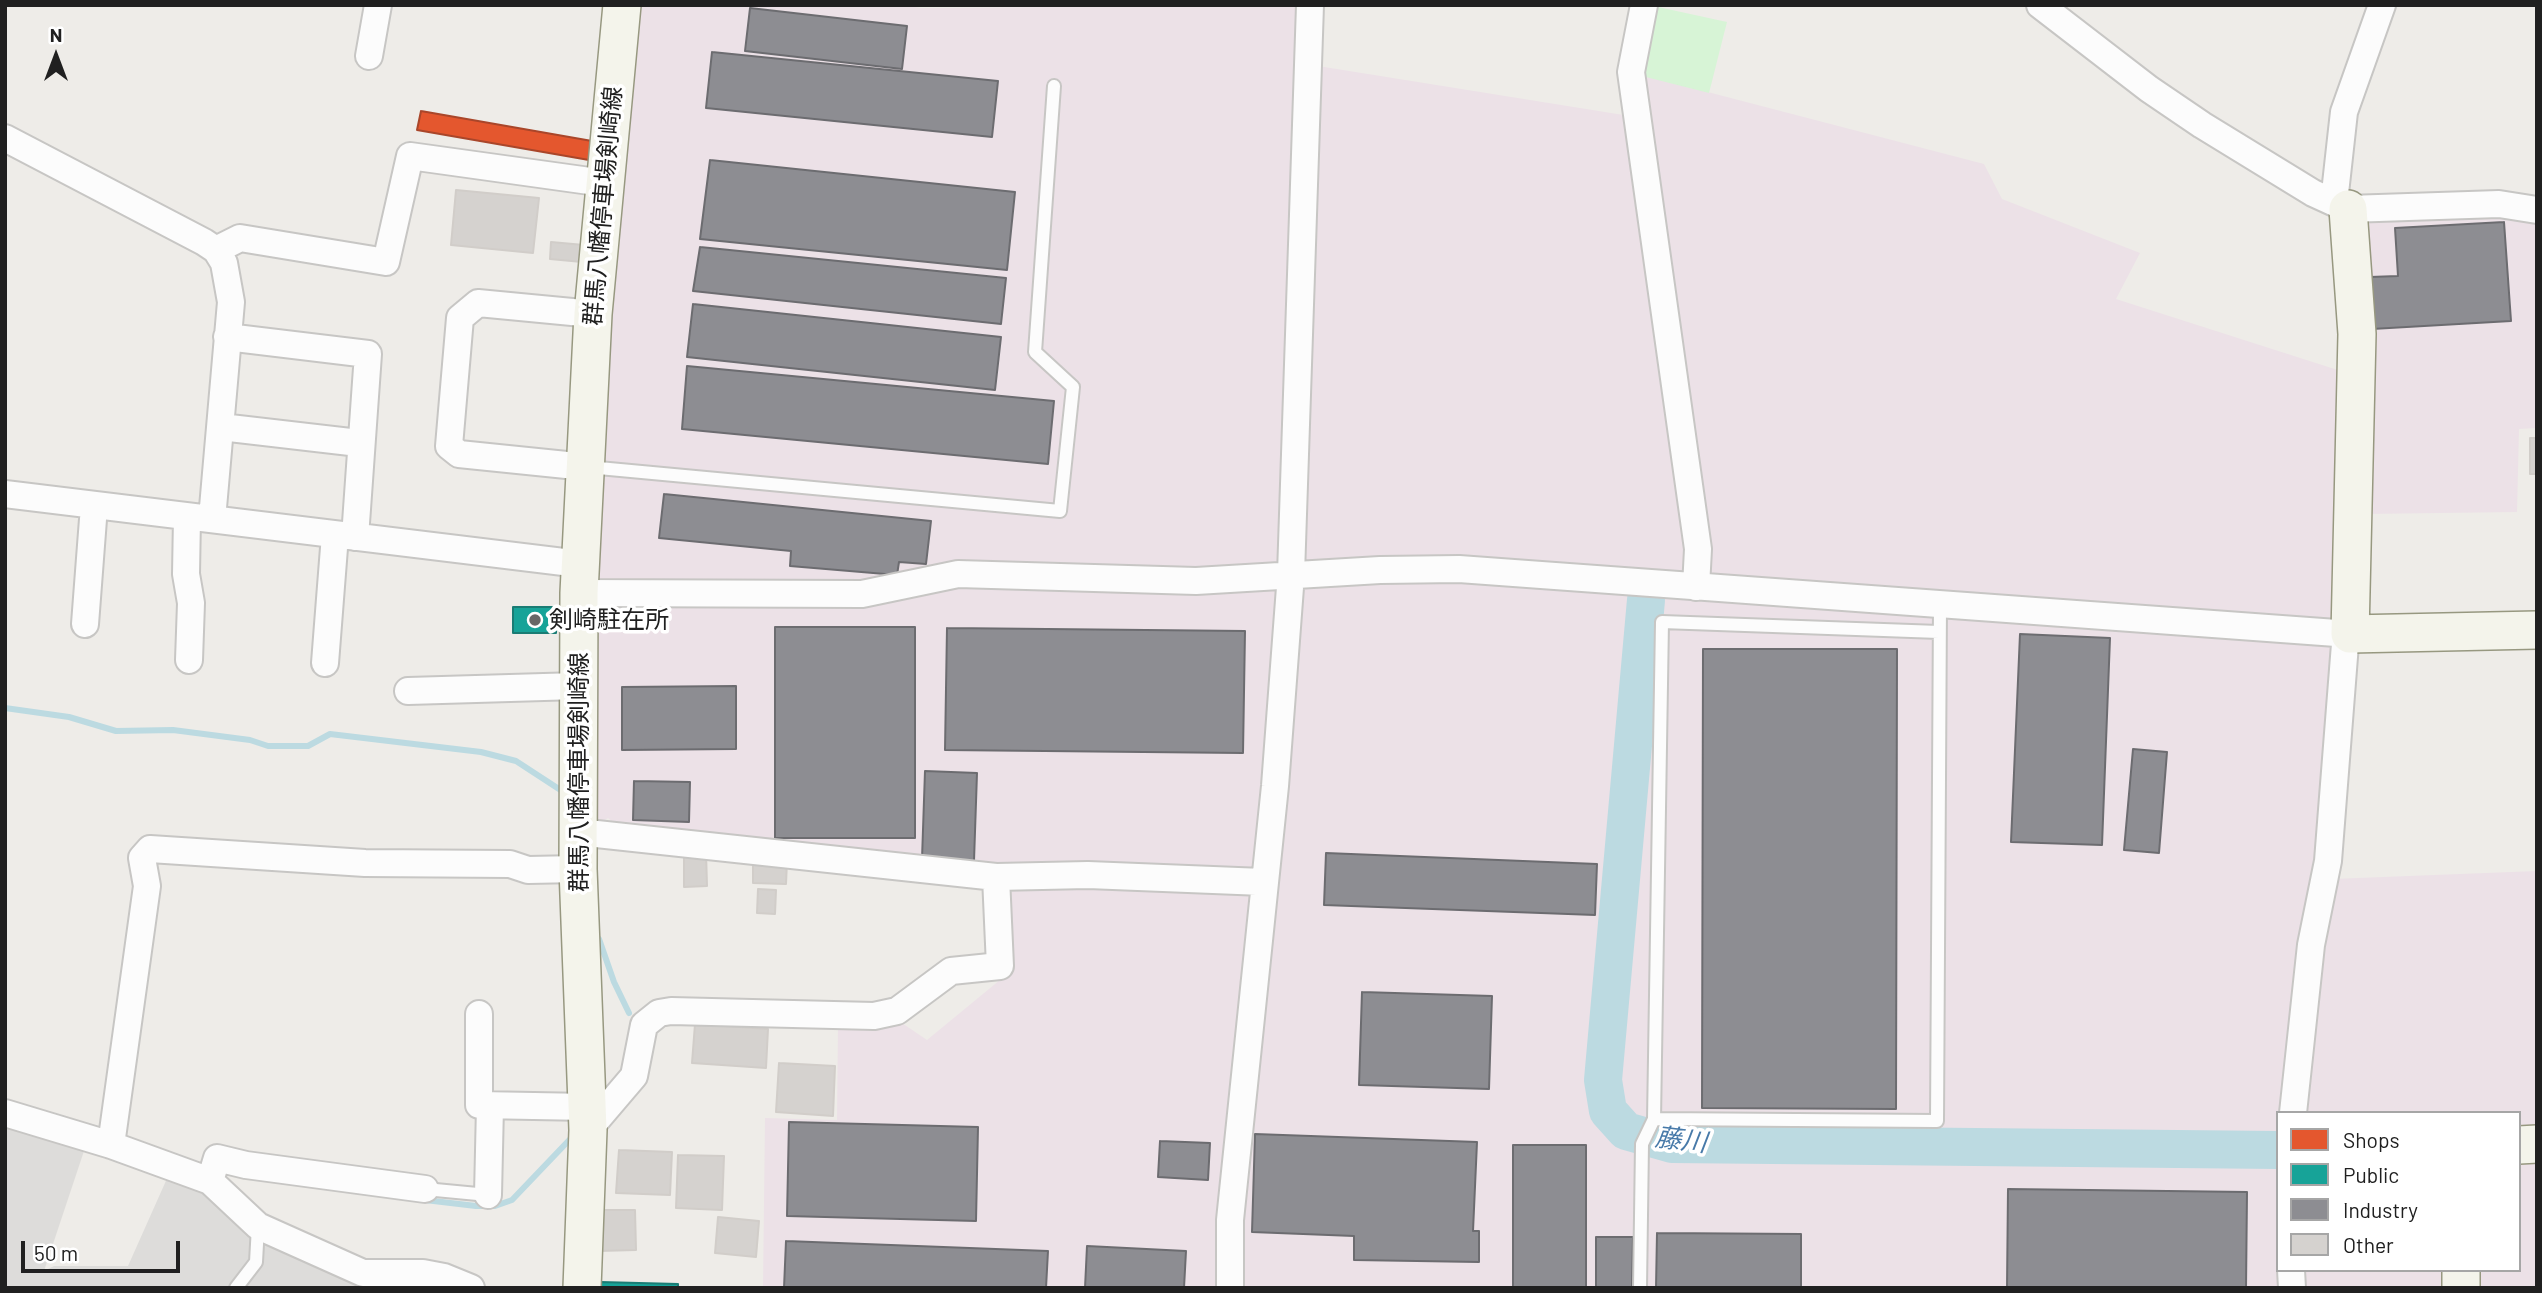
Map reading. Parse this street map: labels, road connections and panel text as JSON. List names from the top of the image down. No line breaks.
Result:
{"streets":{"main road":["群馬八幡停車場剣崎線"]},"water":["藤川"],"places":["剣崎駐在所"],"legend":["Shops","Public","Industry","Other"],"scale_bar":"50 m","north":"top"}
